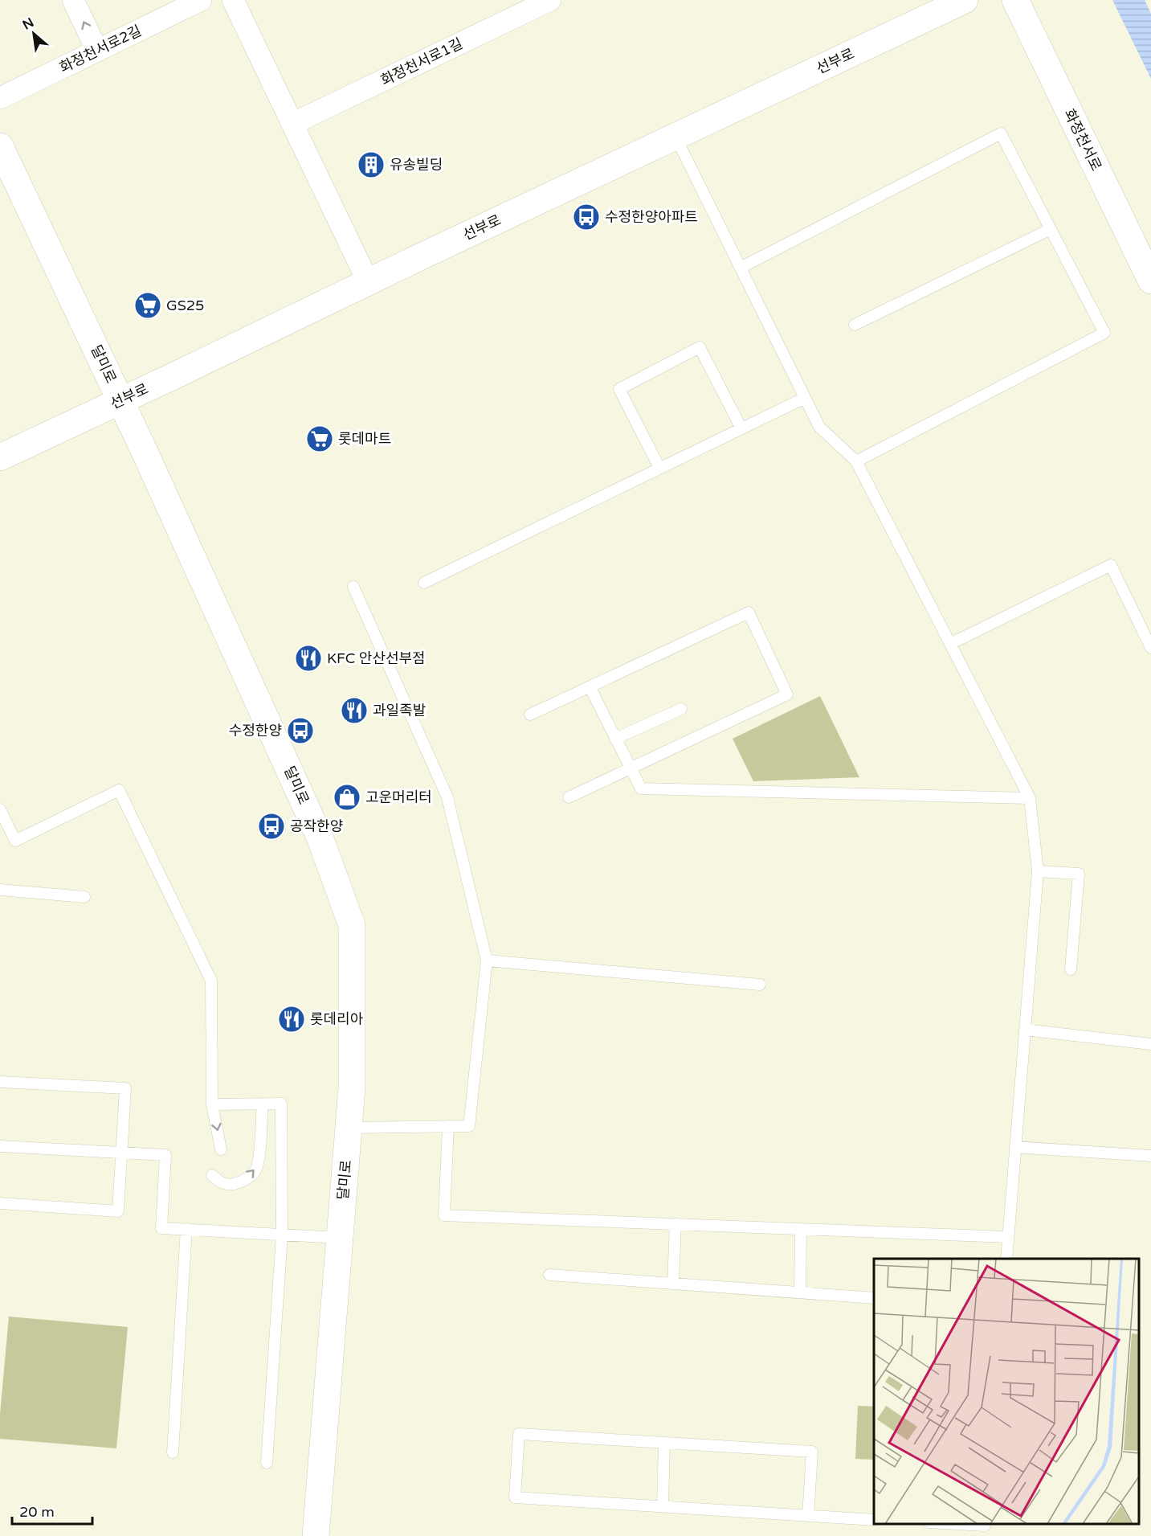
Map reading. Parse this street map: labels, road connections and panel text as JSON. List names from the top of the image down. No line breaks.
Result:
{"streets":{"street":["화정천서로2길","선부로","화정천서로1길","화정천서로","달미로"]},"crossings":[["선부로","달미로"]],"places":{"building":["유송빌딩"],"bus stop":["수정한양아파트","수정한양","공작한양"],"supermarket":["GS25","롯데마트"],"restaurant":["KFC 안산선부점","과일족발","롯데리아"],"shop":["고운머리터"]},"scale_bar":"20 m","north":"top left"}
